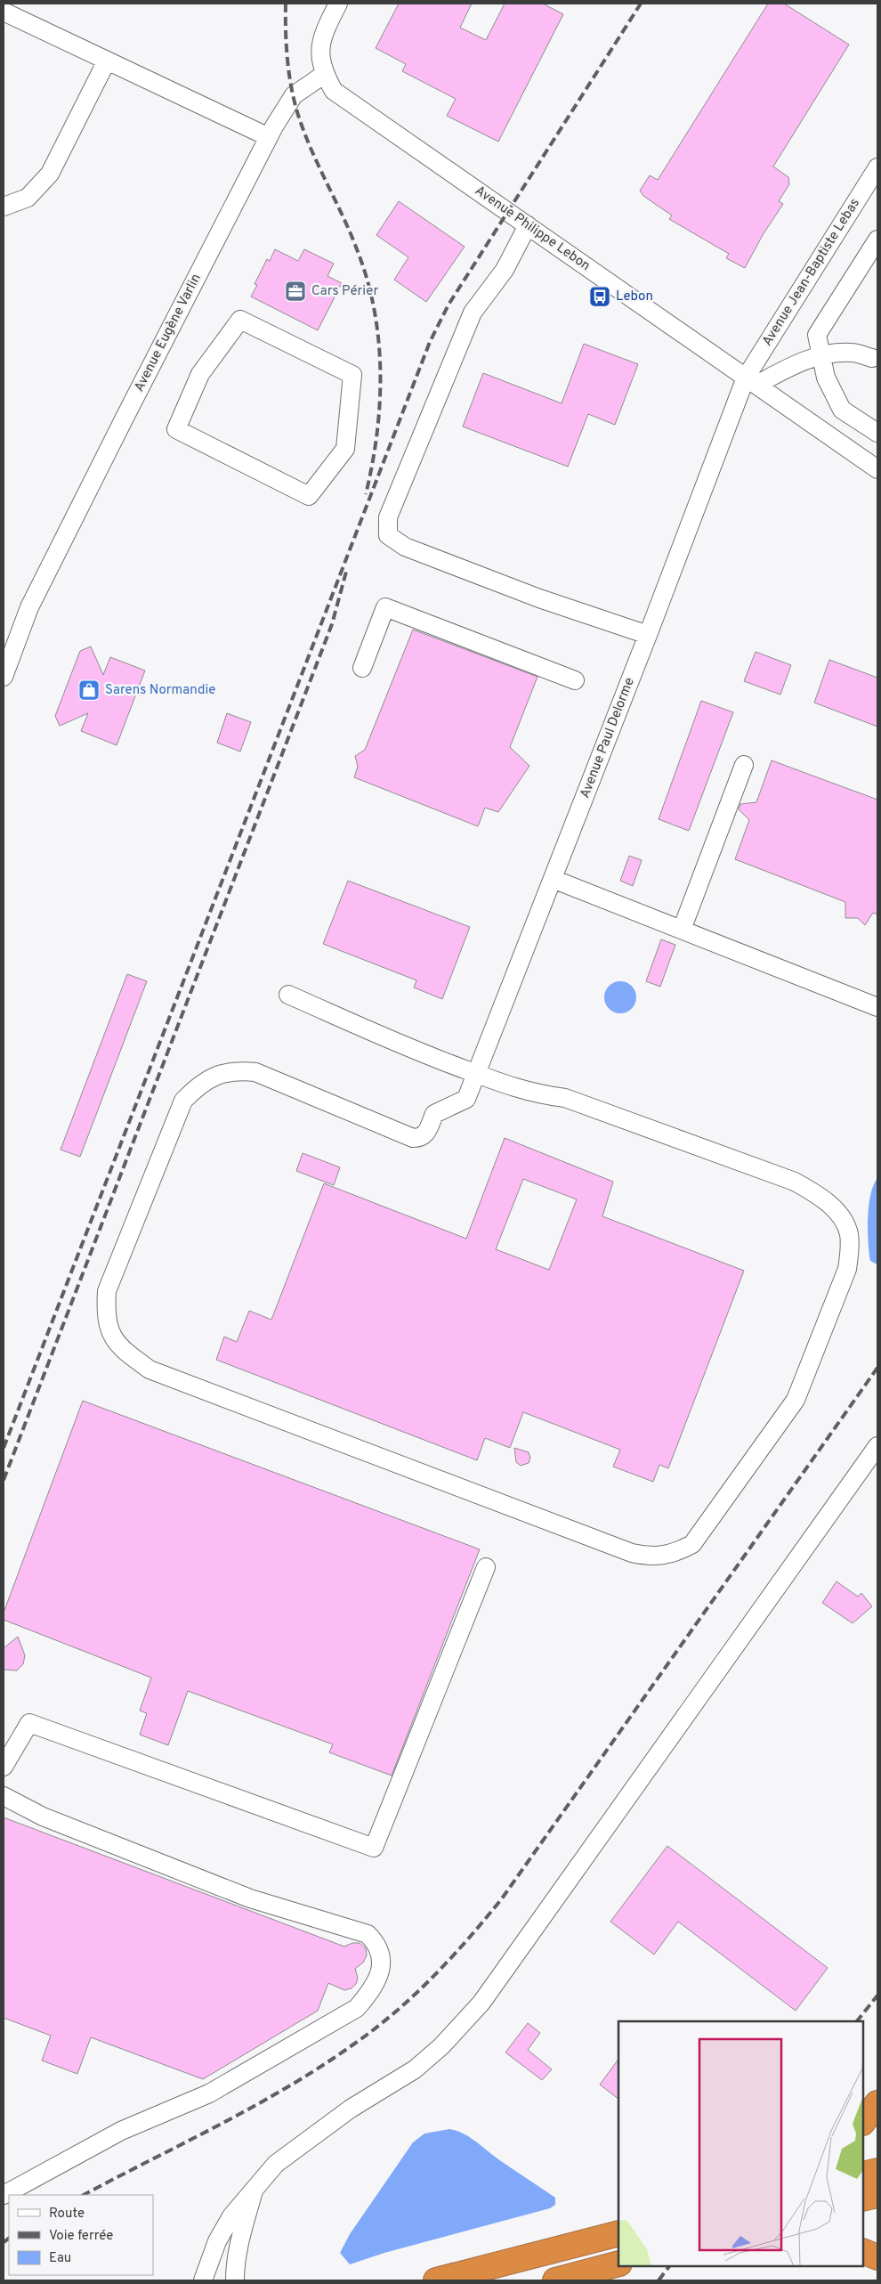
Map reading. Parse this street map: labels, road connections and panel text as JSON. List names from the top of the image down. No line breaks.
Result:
{"streets":{"street":["Avenue Philippe Lebon","Avenue Jean-Baptiste Lebas","Avenue Eugène Varlin","Avenue Paul Delorme"]},"crossings":[["Avenue Philippe Lebon","Avenue Jean-Baptiste Lebas"],["Avenue Philippe Lebon","Avenue Eugène Varlin"],["Avenue Philippe Lebon","Avenue Paul Delorme"],["Avenue Jean-Baptiste Lebas","Avenue Paul Delorme"]],"places":{"office":["Cars Périer"],"bus stop":["Lebon"],"shop":["Sarens Normandie"]},"legend":["Route","Voie ferrée","Eau"]}
